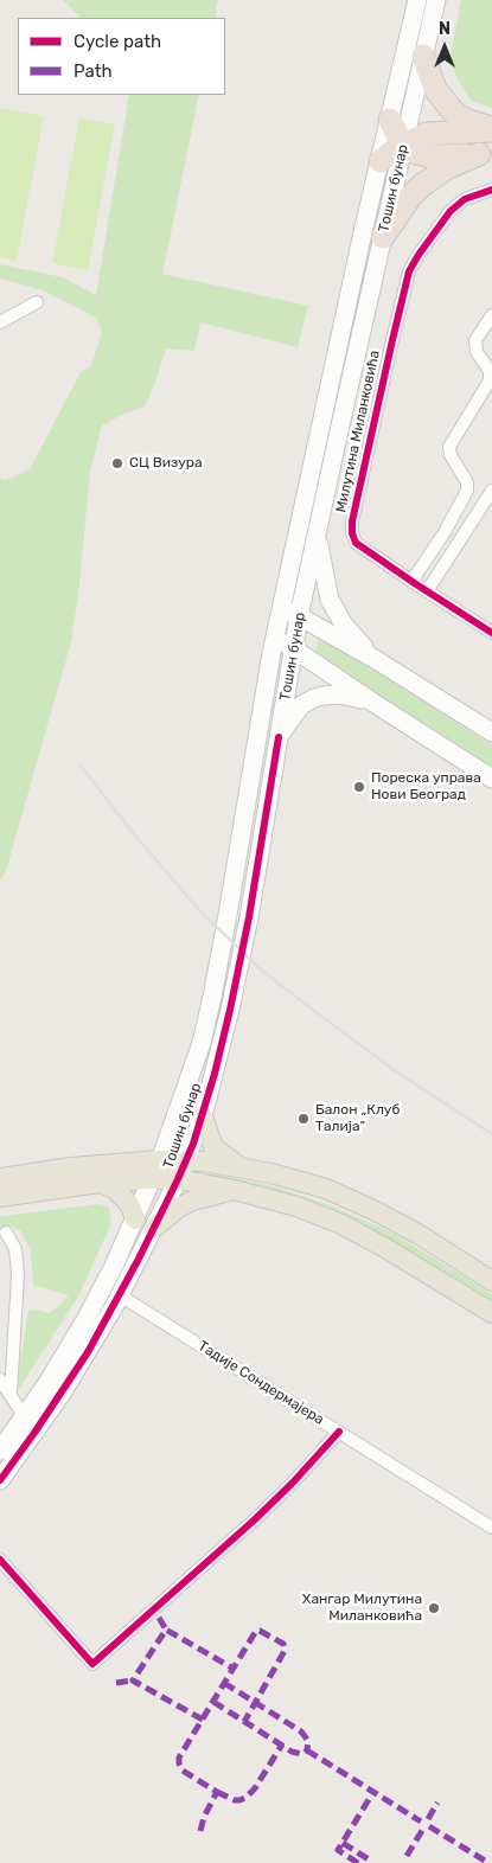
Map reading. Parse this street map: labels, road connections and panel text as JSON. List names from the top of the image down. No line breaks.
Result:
{"streets":{"main road":["Тошин бунар"],"street":["Милутина Миланковића","Тадије Сондермајера"]},"crossings":[["Тошин бунар","Тадије Сондермајера"]],"places":["СЦ Визура","Пореска управа Нови Београд","Балон „Клуб Талија”","Хангар Милутина Миланковића"],"legend":["Cycle path","Path"],"north":"top"}
